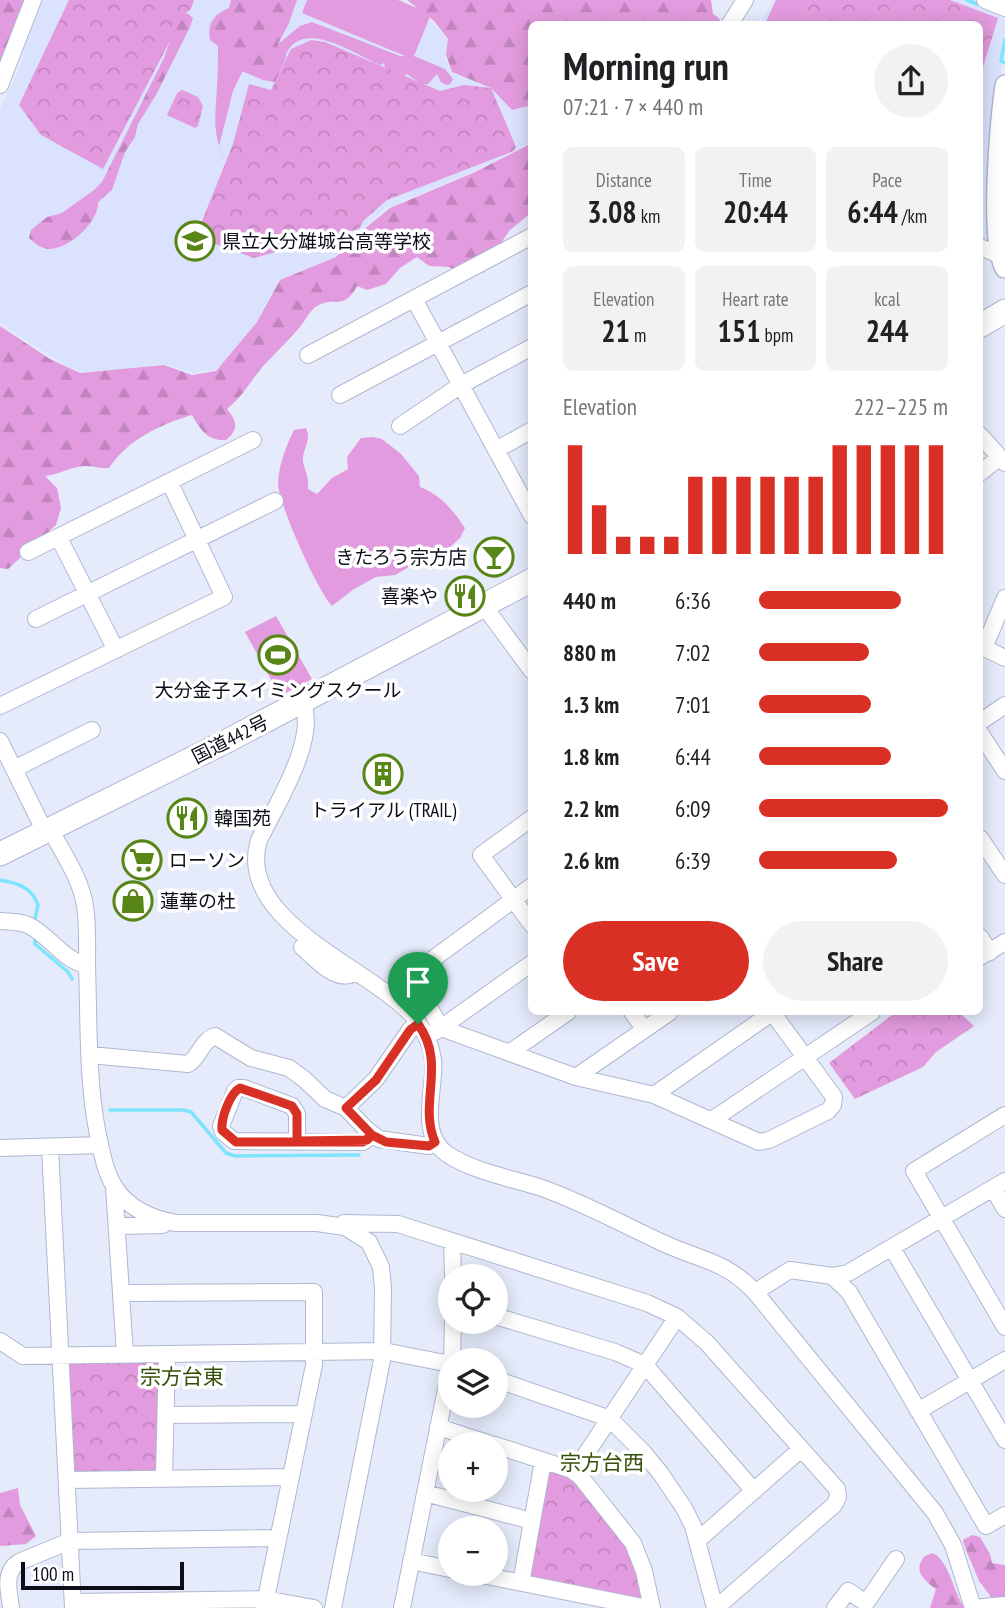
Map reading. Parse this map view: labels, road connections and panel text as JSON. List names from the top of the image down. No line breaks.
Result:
{"streets":{"highway":["国道442号"]},"districts":["宗方台東","宗方台西"],"places":{"school or university":["県立大分雄城台高等学校"],"bar":["きたろう宗方店"],"restaurant":["喜楽や","韓国苑"],"sports":["大分金子スイミングスクール"],"building":["トライアル (TRAIL)"],"supermarket":["ローソン"],"shop":["蓮華の杜"]},"scale_bar":"100 m","page":{"heading":["Morning run","07:21 · 7 × 440 m"],"stats":[["Distance","3.08 km"],["Time","20:44"],["Pace","6:44 /km"],["Elevation","21 m"],["Heart rate","151 bpm"],["kcal","244"]],"chart":["Elevation","222–225 m"],"list":[{"name":"440 m","note":"6:36"},{"name":"880 m","note":"7:02"},{"name":"1.3 km","note":"7:01"},{"name":"1.8 km","note":"6:44"},{"name":"2.2 km","note":"6:09"},{"name":"2.6 km","note":"6:39"}],"buttons":["Save","Share"],"map_buttons":["+","−"],"scale":"100 m"}}
